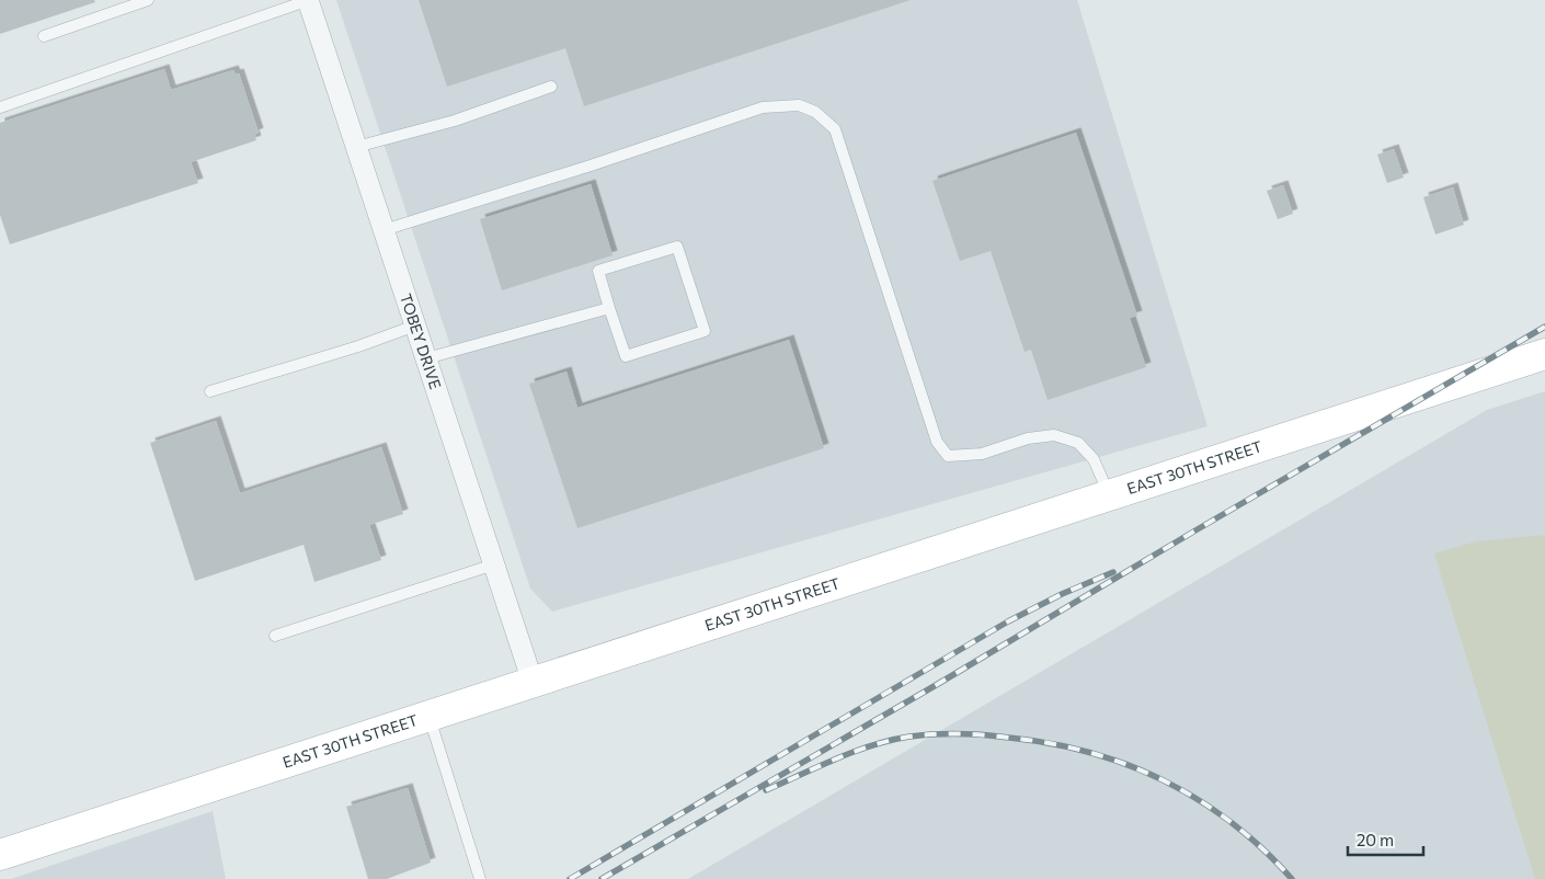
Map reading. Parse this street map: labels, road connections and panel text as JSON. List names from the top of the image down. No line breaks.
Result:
{"streets":{"main road":["EAST 30TH STREET"],"street":["TOBEY DRIVE"]},"crossings":[["TOBEY DRIVE","EAST 30TH STREET"]],"scale_bar":"20 m"}
